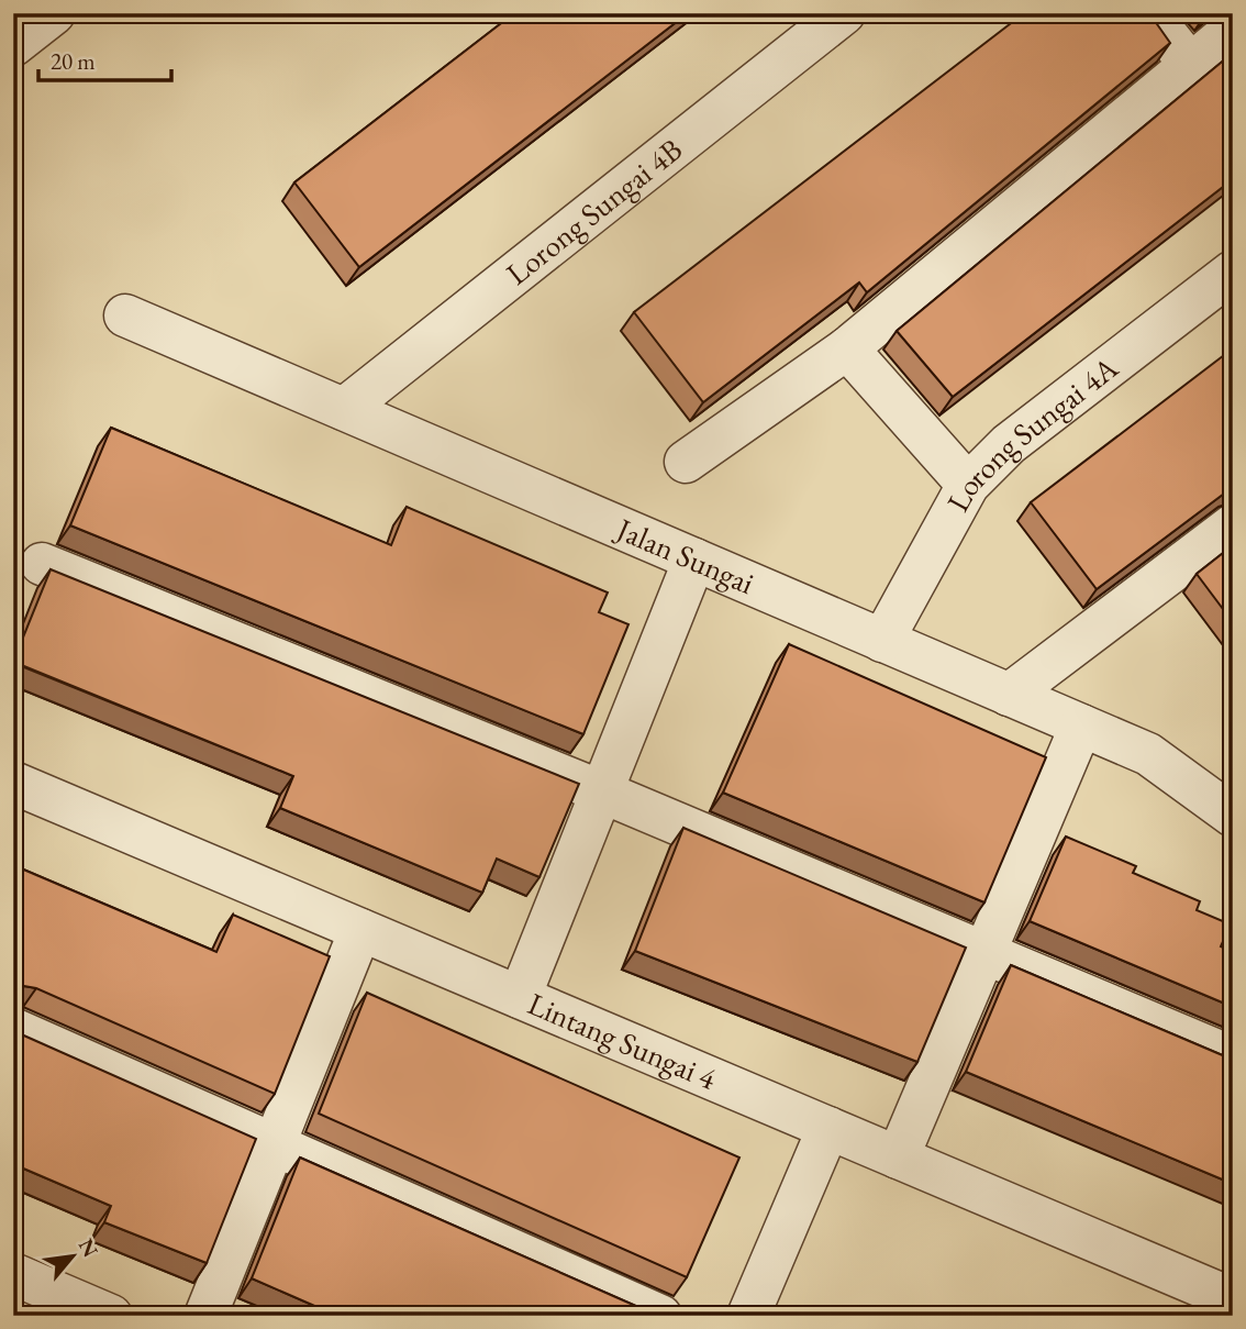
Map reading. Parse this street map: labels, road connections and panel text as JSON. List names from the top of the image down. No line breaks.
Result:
{"streets":{"street":["Lorong Sungai 4B","Lorong Sungai 4A","Jalan Sungai","Lintang Sungai 4"]},"crossings":[["Lorong Sungai 4B","Jalan Sungai"],["Lorong Sungai 4A","Jalan Sungai"]],"scale_bar":"20 m","north":"top right"}
